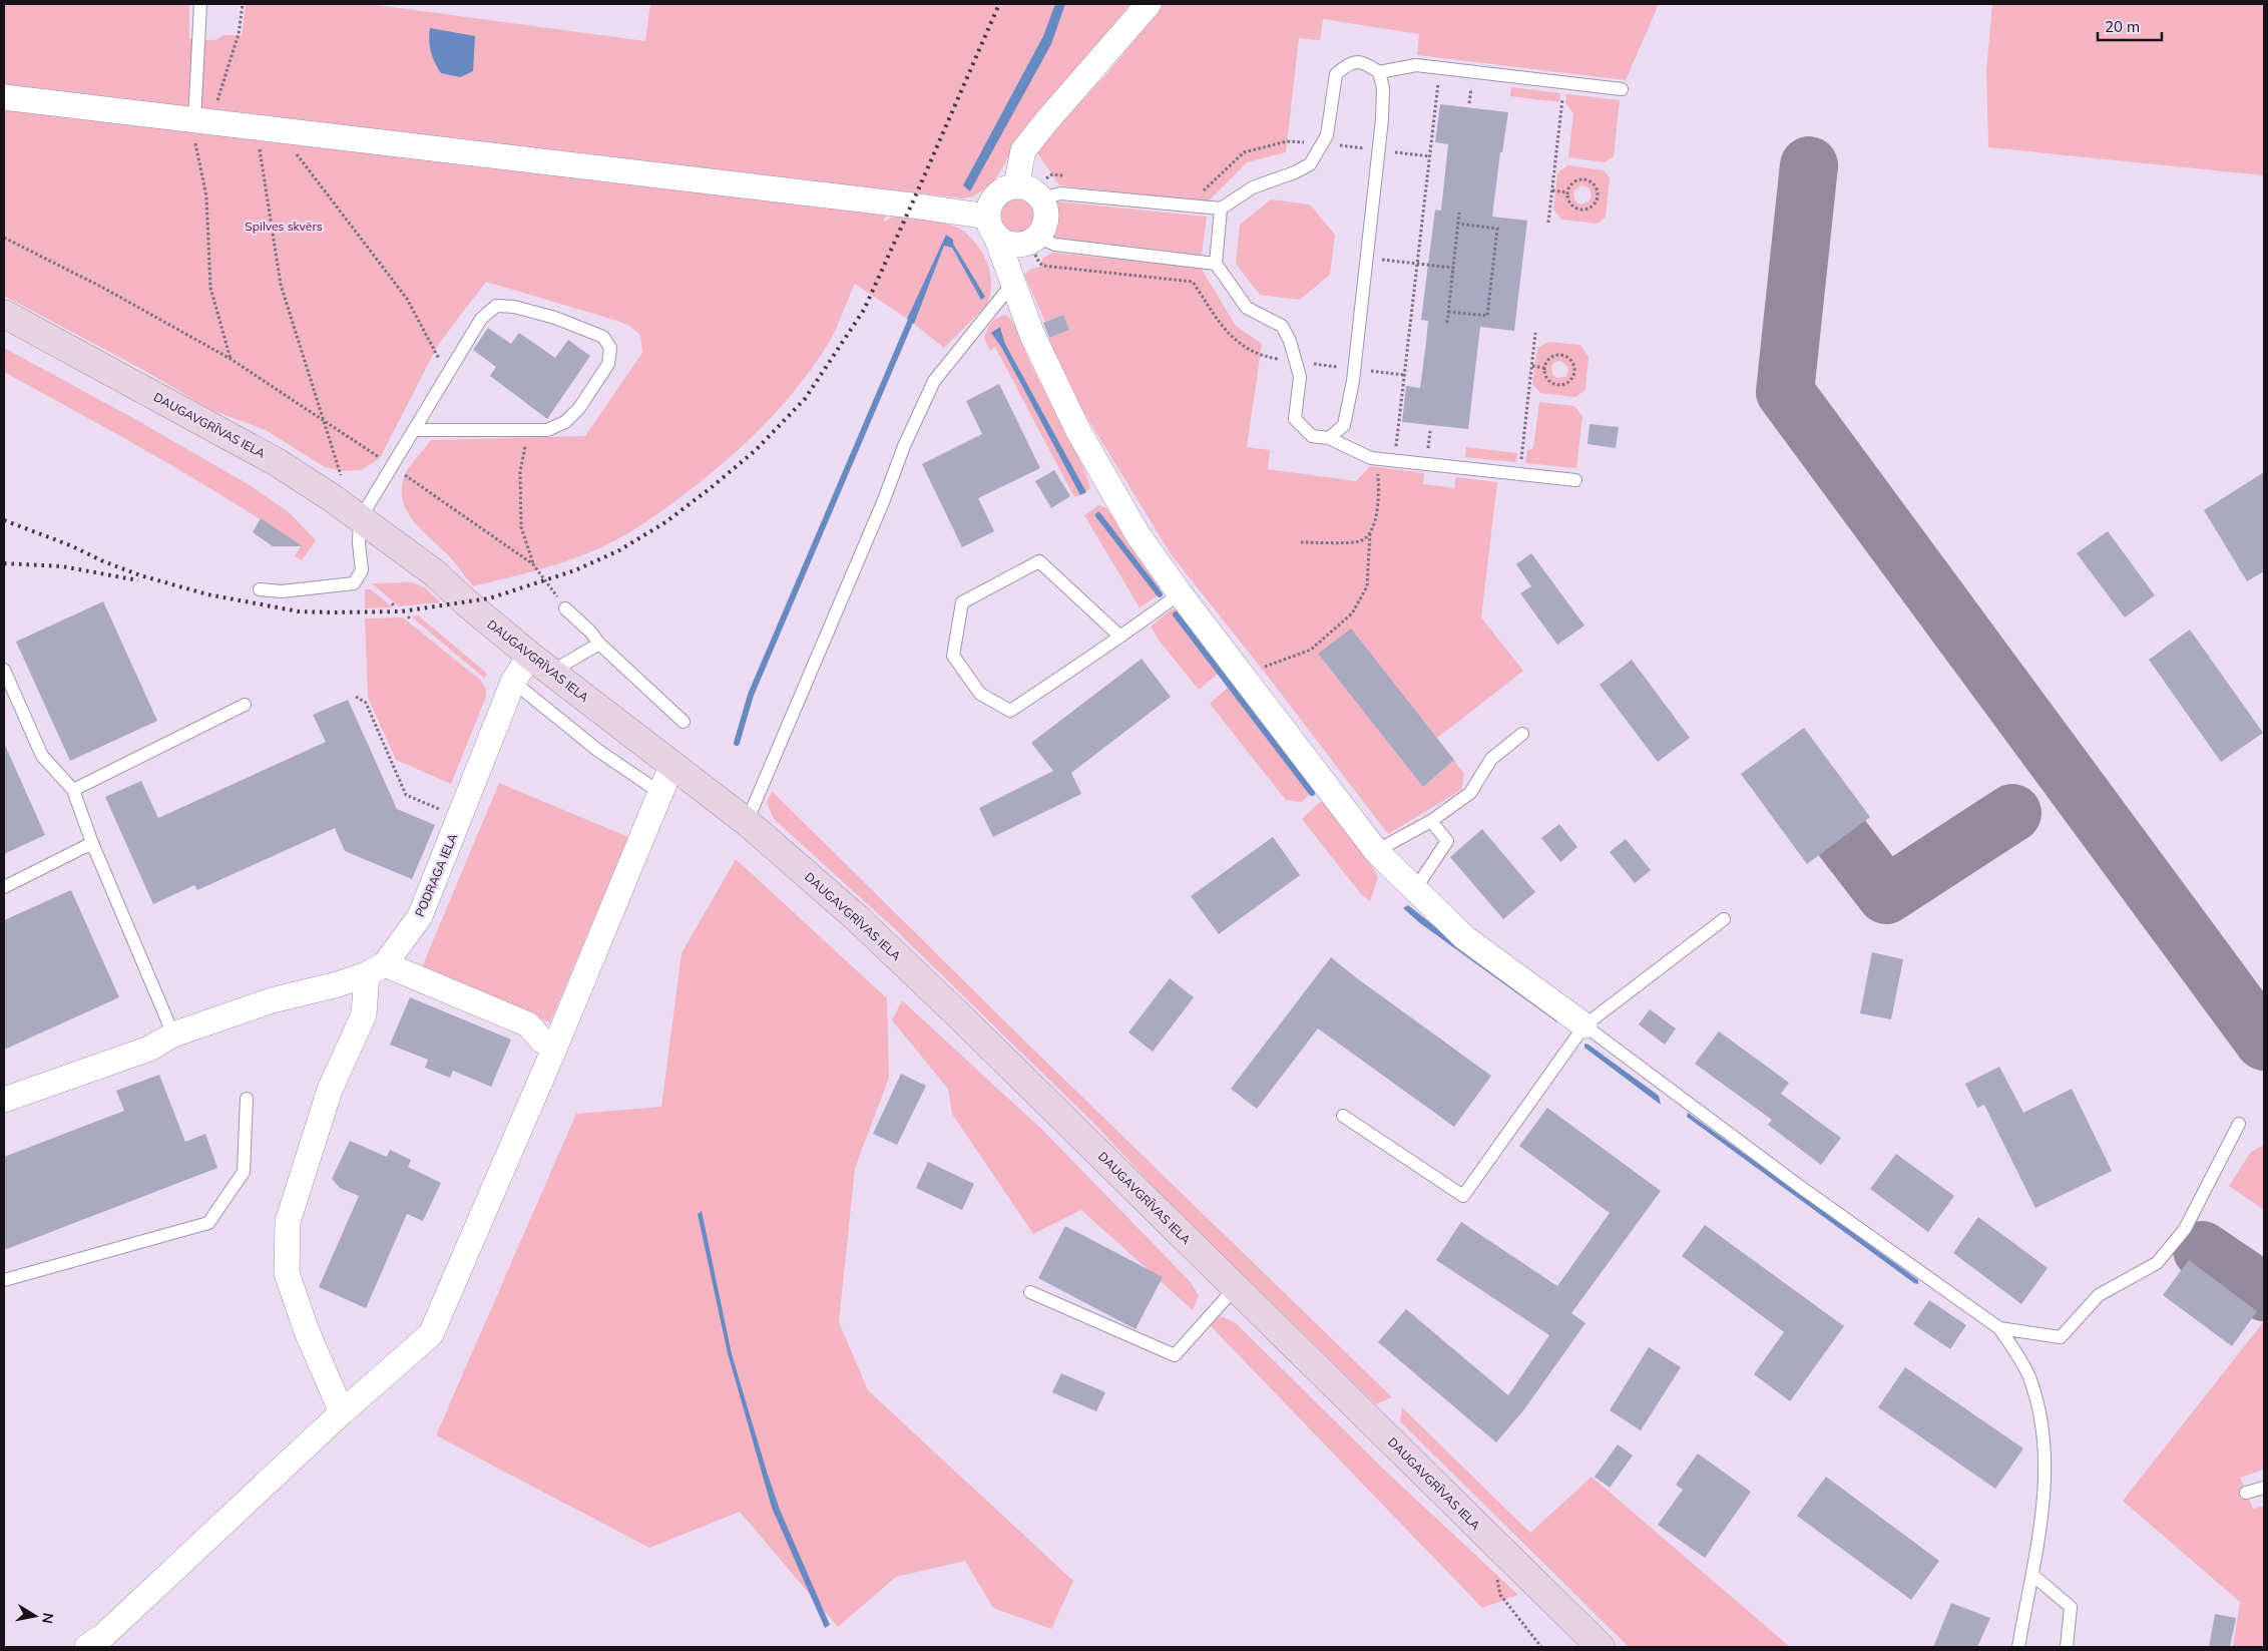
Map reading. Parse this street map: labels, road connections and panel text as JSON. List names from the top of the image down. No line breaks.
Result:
{"streets":{"main road":["DAUGAVGRĪVAS IELA"],"street":["PODRAGA IELA"]},"crossings":[["DAUGAVGRĪVAS IELA","PODRAGA IELA"]],"parks":["Spilves skvērs"],"scale_bar":"20 m","north":"right"}
